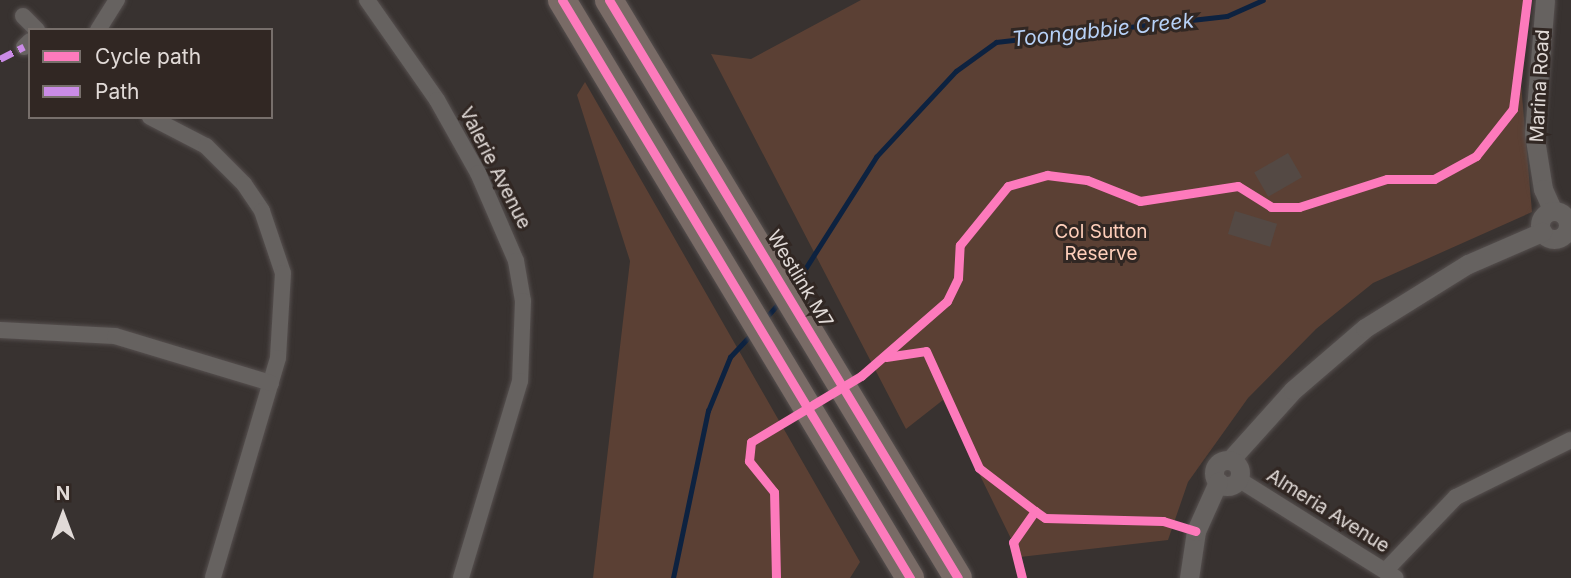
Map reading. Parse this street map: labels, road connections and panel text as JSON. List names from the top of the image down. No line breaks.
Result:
{"streets":{"highway":["Westlink M7"],"street":["Marina Road","Valerie Avenue","Almeria Avenue"]},"water":["Toongabbie Creek"],"parks":["Col Sutton Reserve"],"legend":["Cycle path","Path"],"north":"top"}
